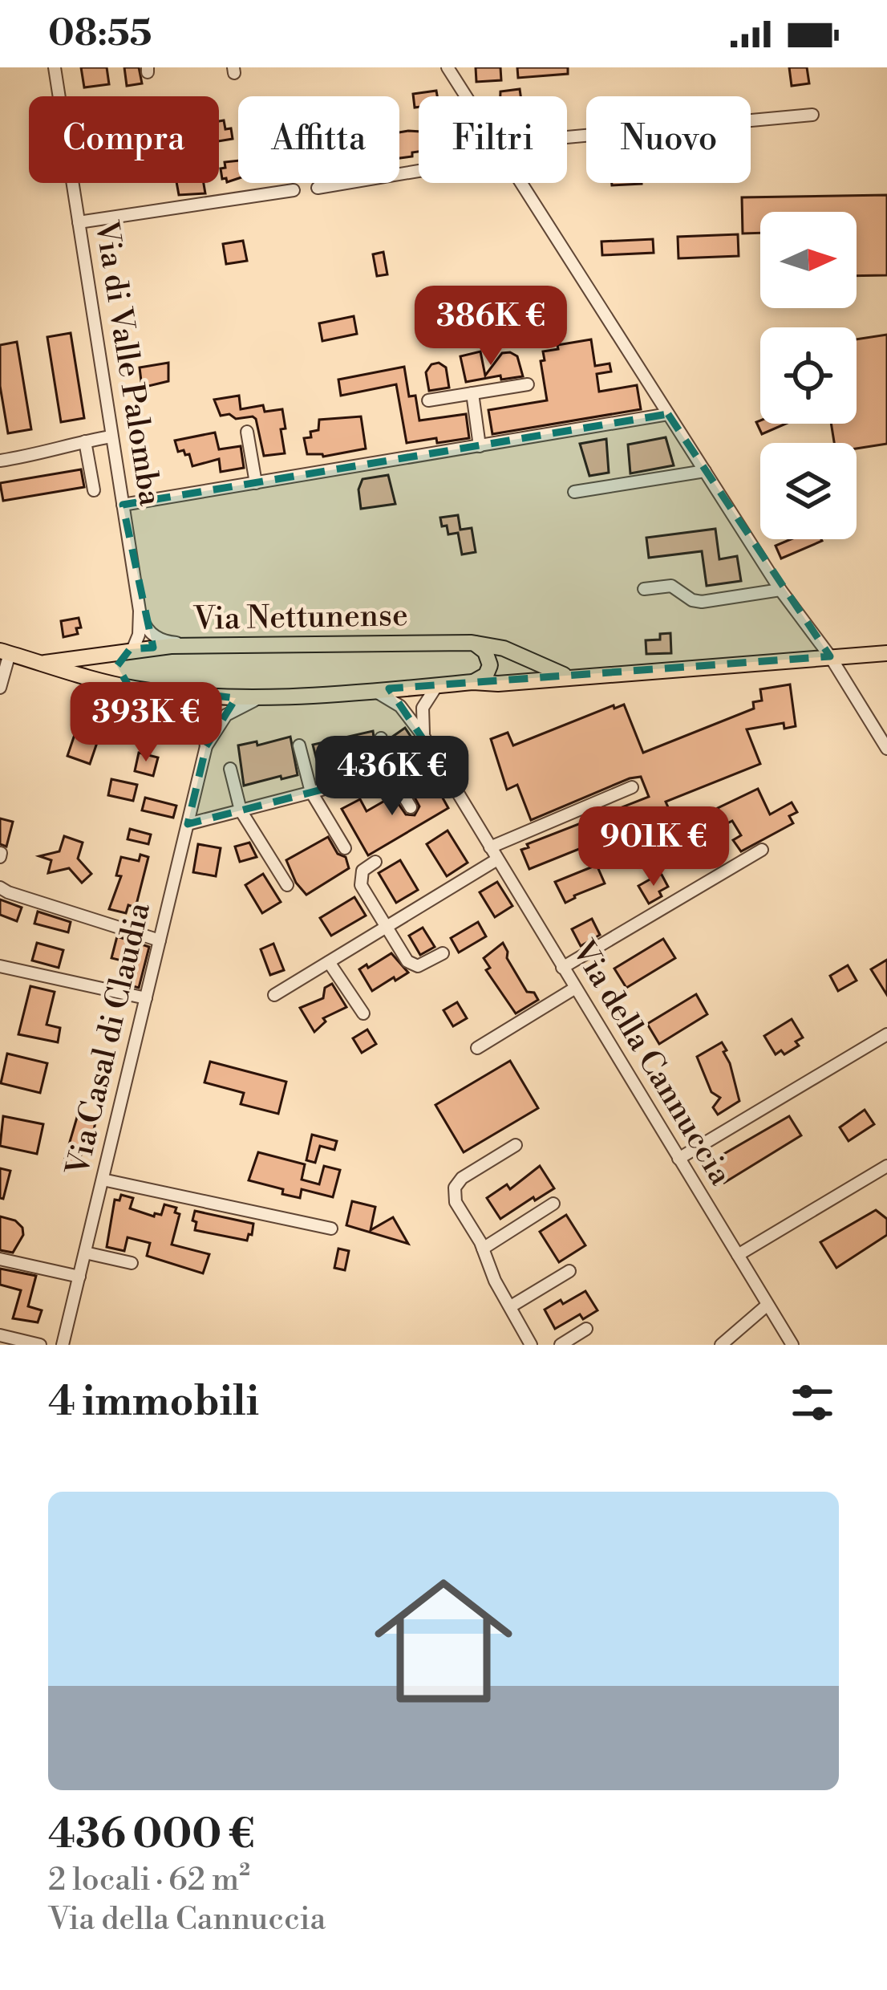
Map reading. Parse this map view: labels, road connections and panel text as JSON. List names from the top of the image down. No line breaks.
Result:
{"streets":{"main road":["Via Nettunense"],"street":["Via di Valle Palomba","Via Casal di Claudia","Via della Cannuccia"]},"crossings":[["Via di Valle Palomba","Via Nettunense"],["Via Nettunense","Via Casal di Claudia"],["Via Nettunense","Via della Cannuccia"]],"north":"right","page":{"status":"08:55","chip":["Compra","Affitta","Filtri","Nuovo"],"price":["386K €","393K €","436K €","901K €"],"heading":"4 immobili","list":[{"name":"436 000 €","note":"2 locali · 62 m² · Via della Cannuccia"}]}}
